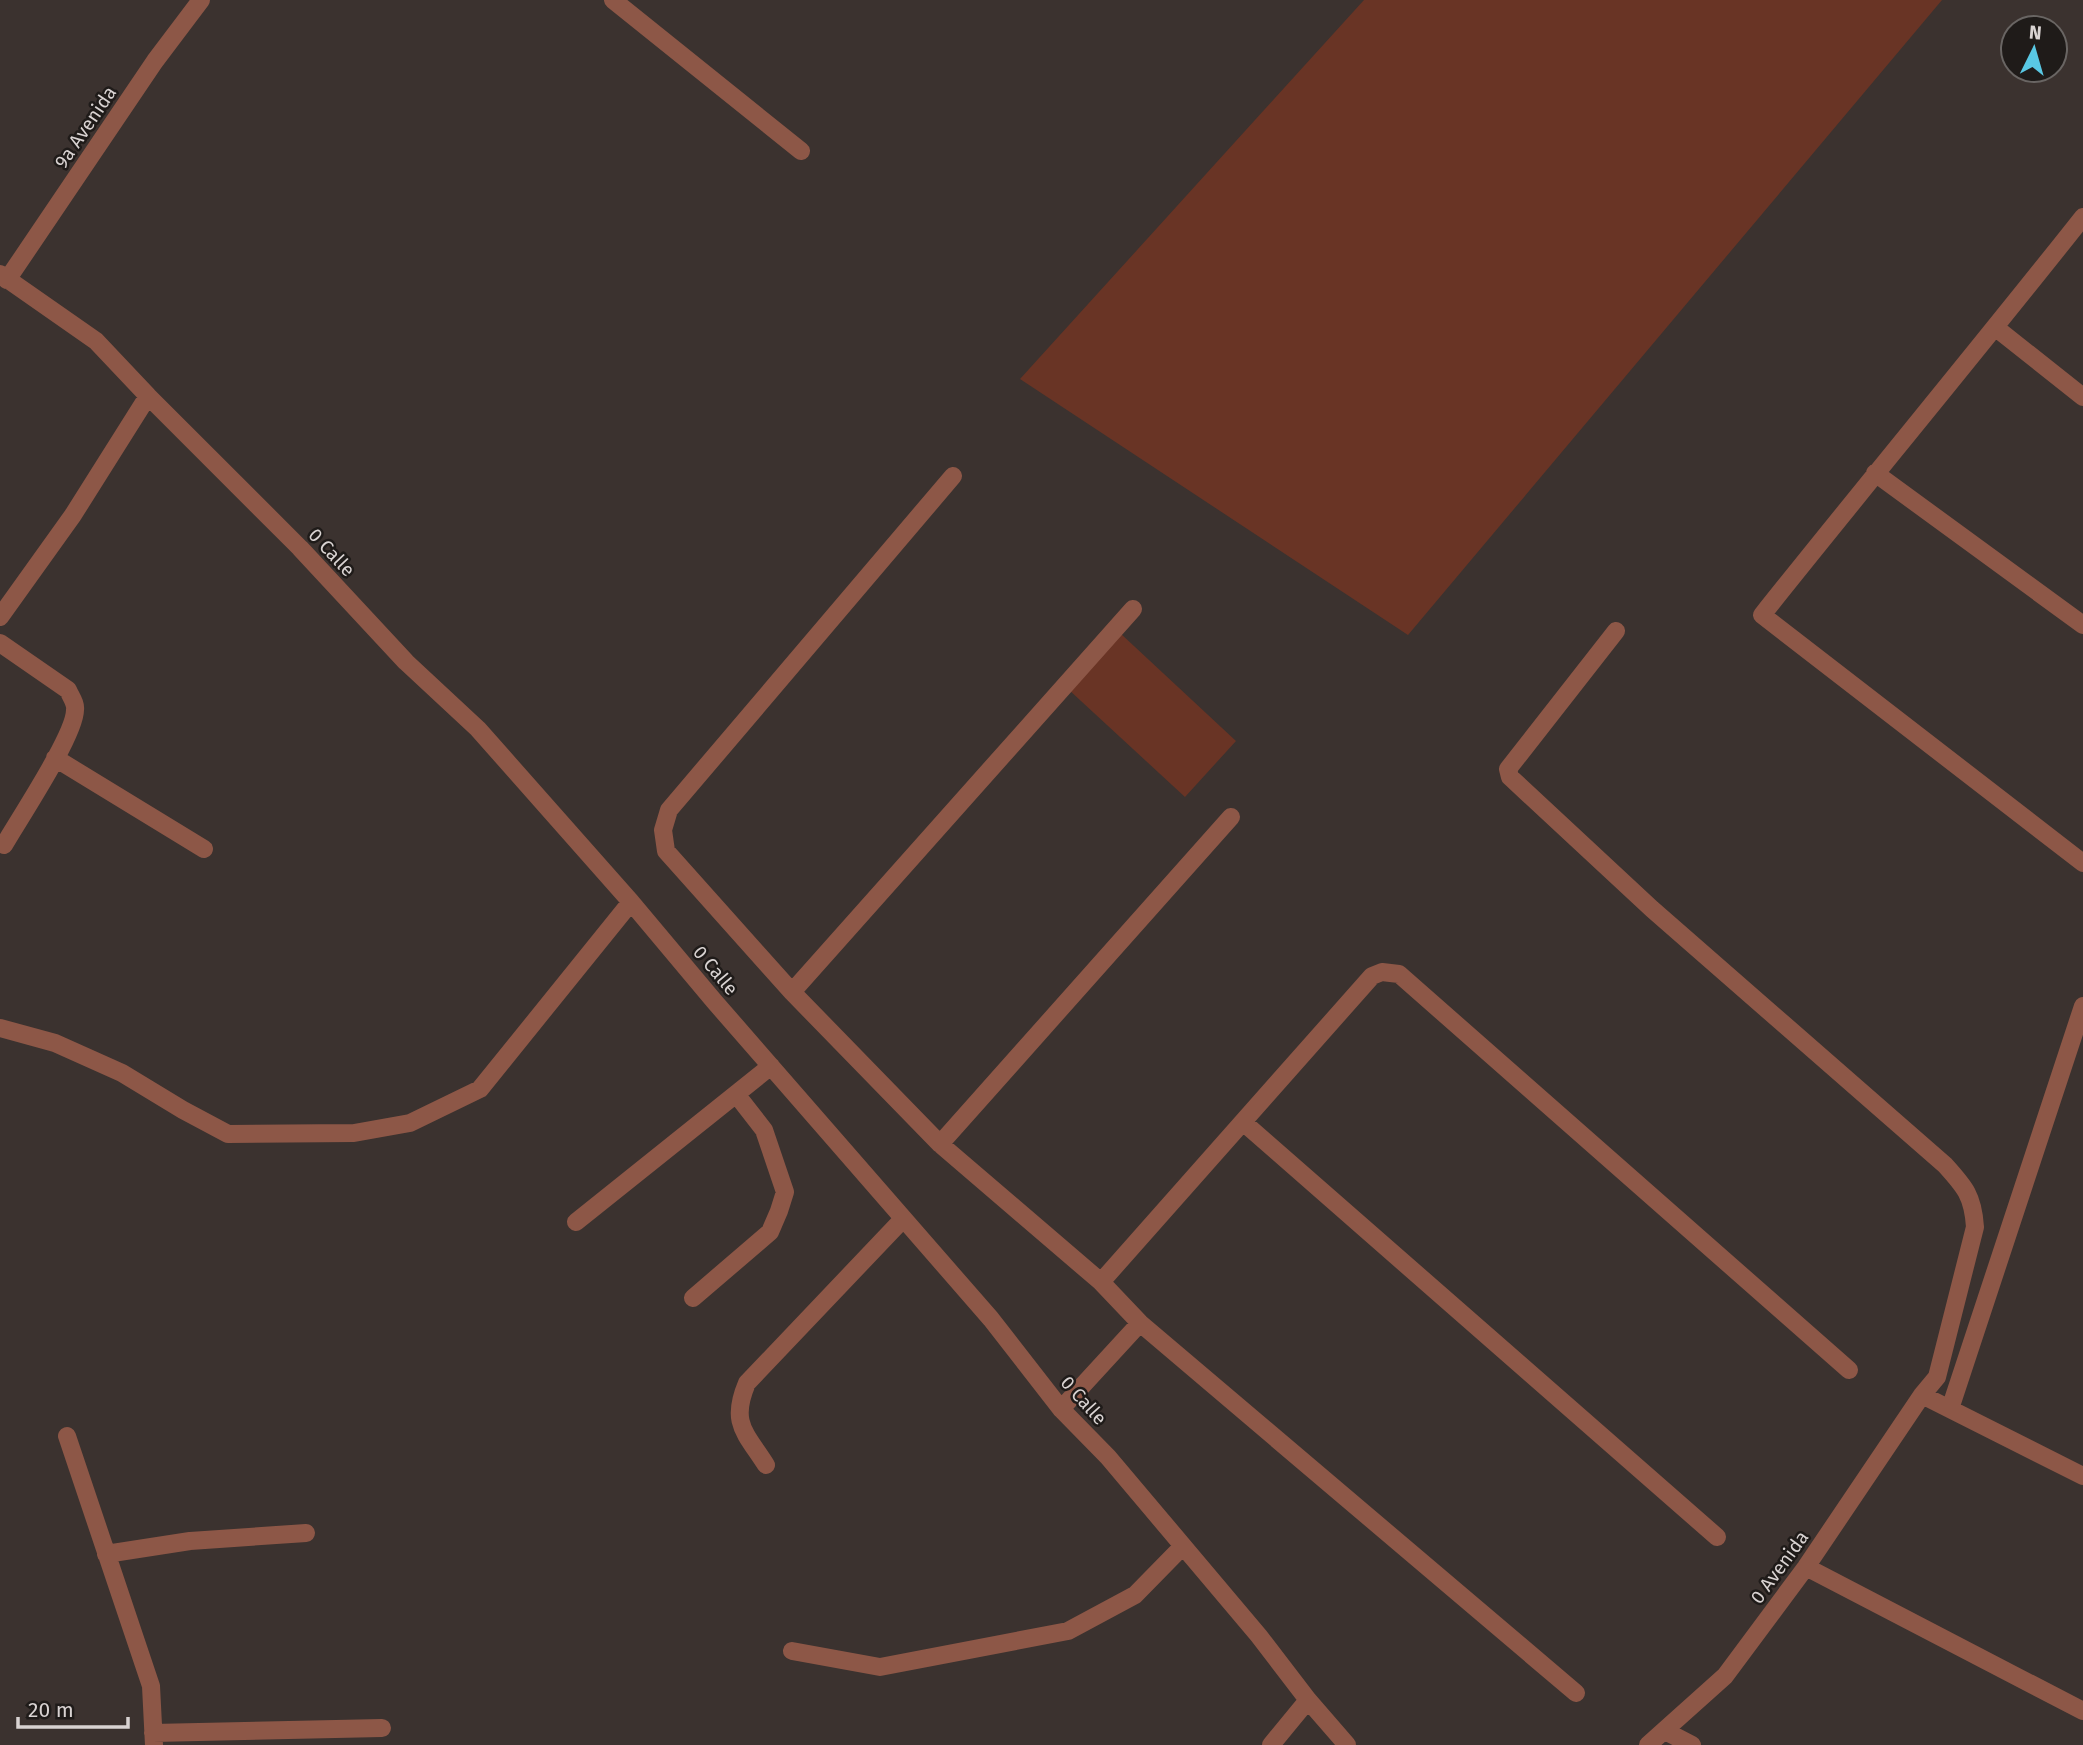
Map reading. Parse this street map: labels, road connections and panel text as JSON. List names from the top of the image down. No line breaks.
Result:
{"streets":{"street":["9a Avenida","0 Calle","0 Avenida"]},"crossings":[["9a Avenida","0 Calle"]],"scale_bar":"20 m","north":"top"}
